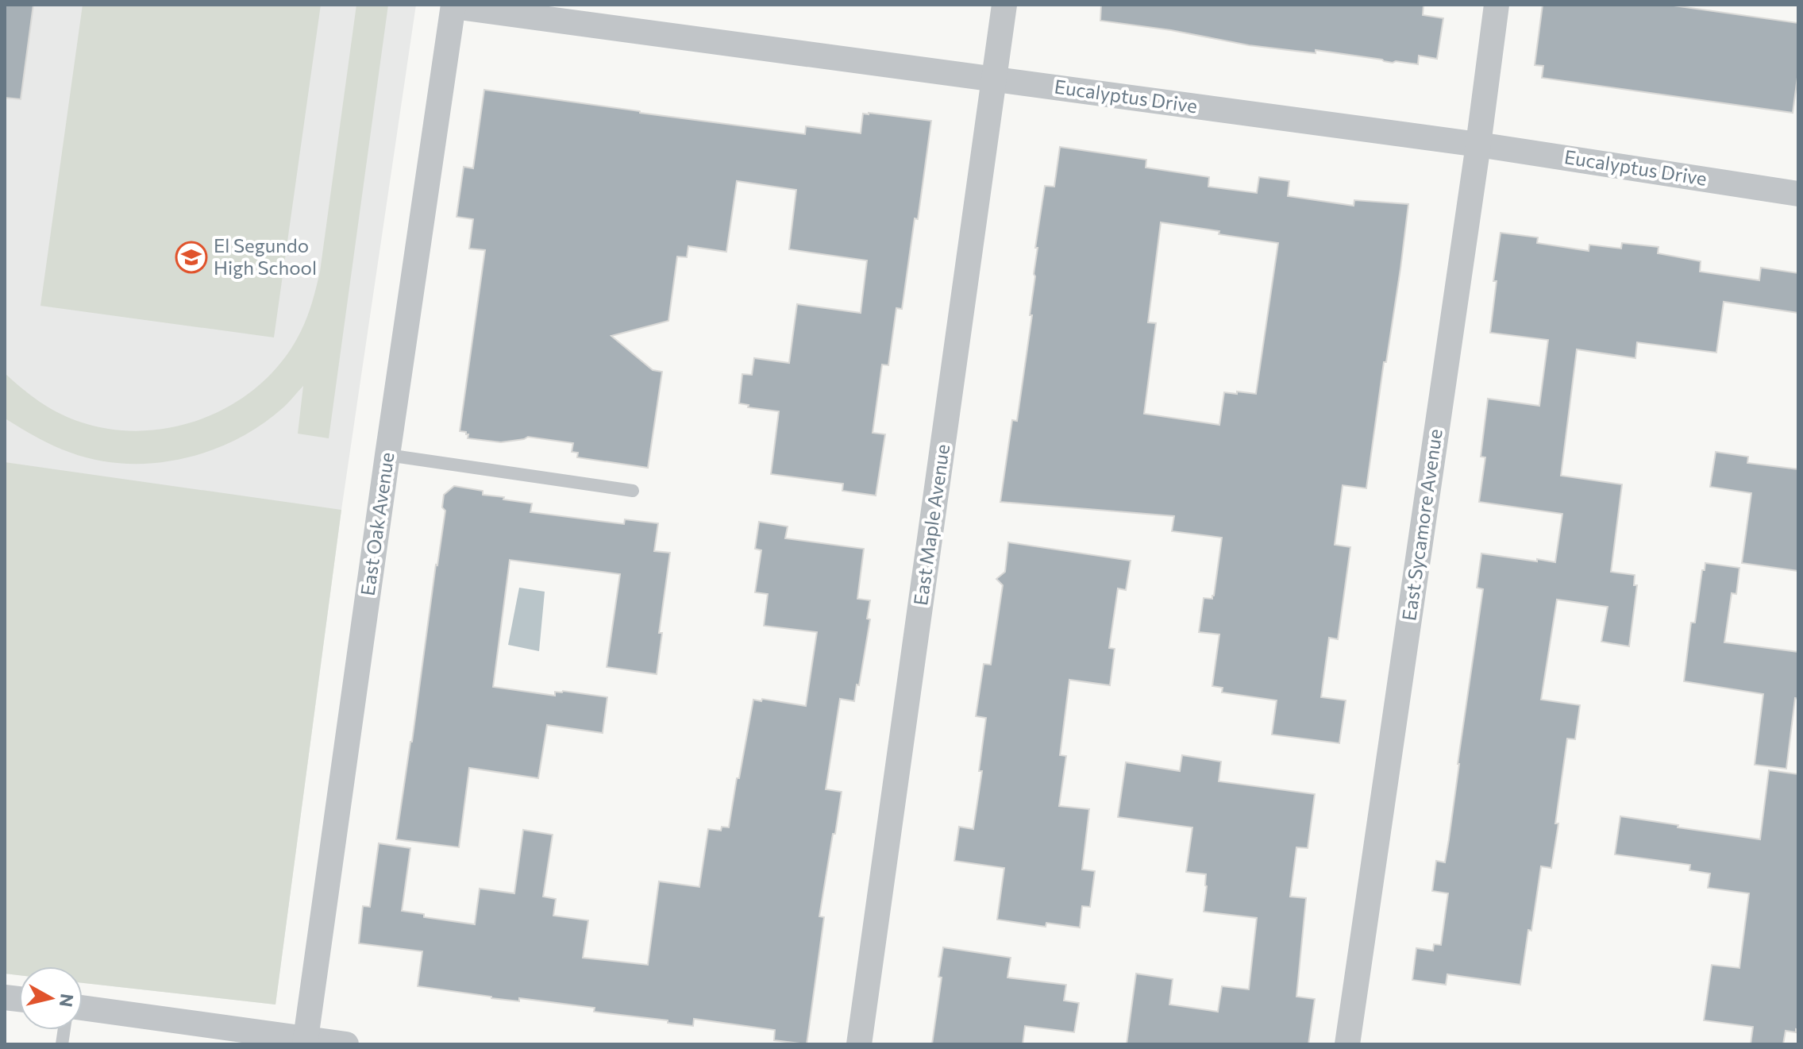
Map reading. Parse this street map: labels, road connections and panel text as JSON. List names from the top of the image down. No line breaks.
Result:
{"streets":{"street":["Eucalyptus Drive","East Oak Avenue","East Maple Avenue","East Sycamore Avenue"]},"crossings":[["Eucalyptus Drive","East Oak Avenue"],["Eucalyptus Drive","East Maple Avenue"],["Eucalyptus Drive","East Sycamore Avenue"]],"places":{"school or university":["El Segundo High School"]},"north":"right"}
